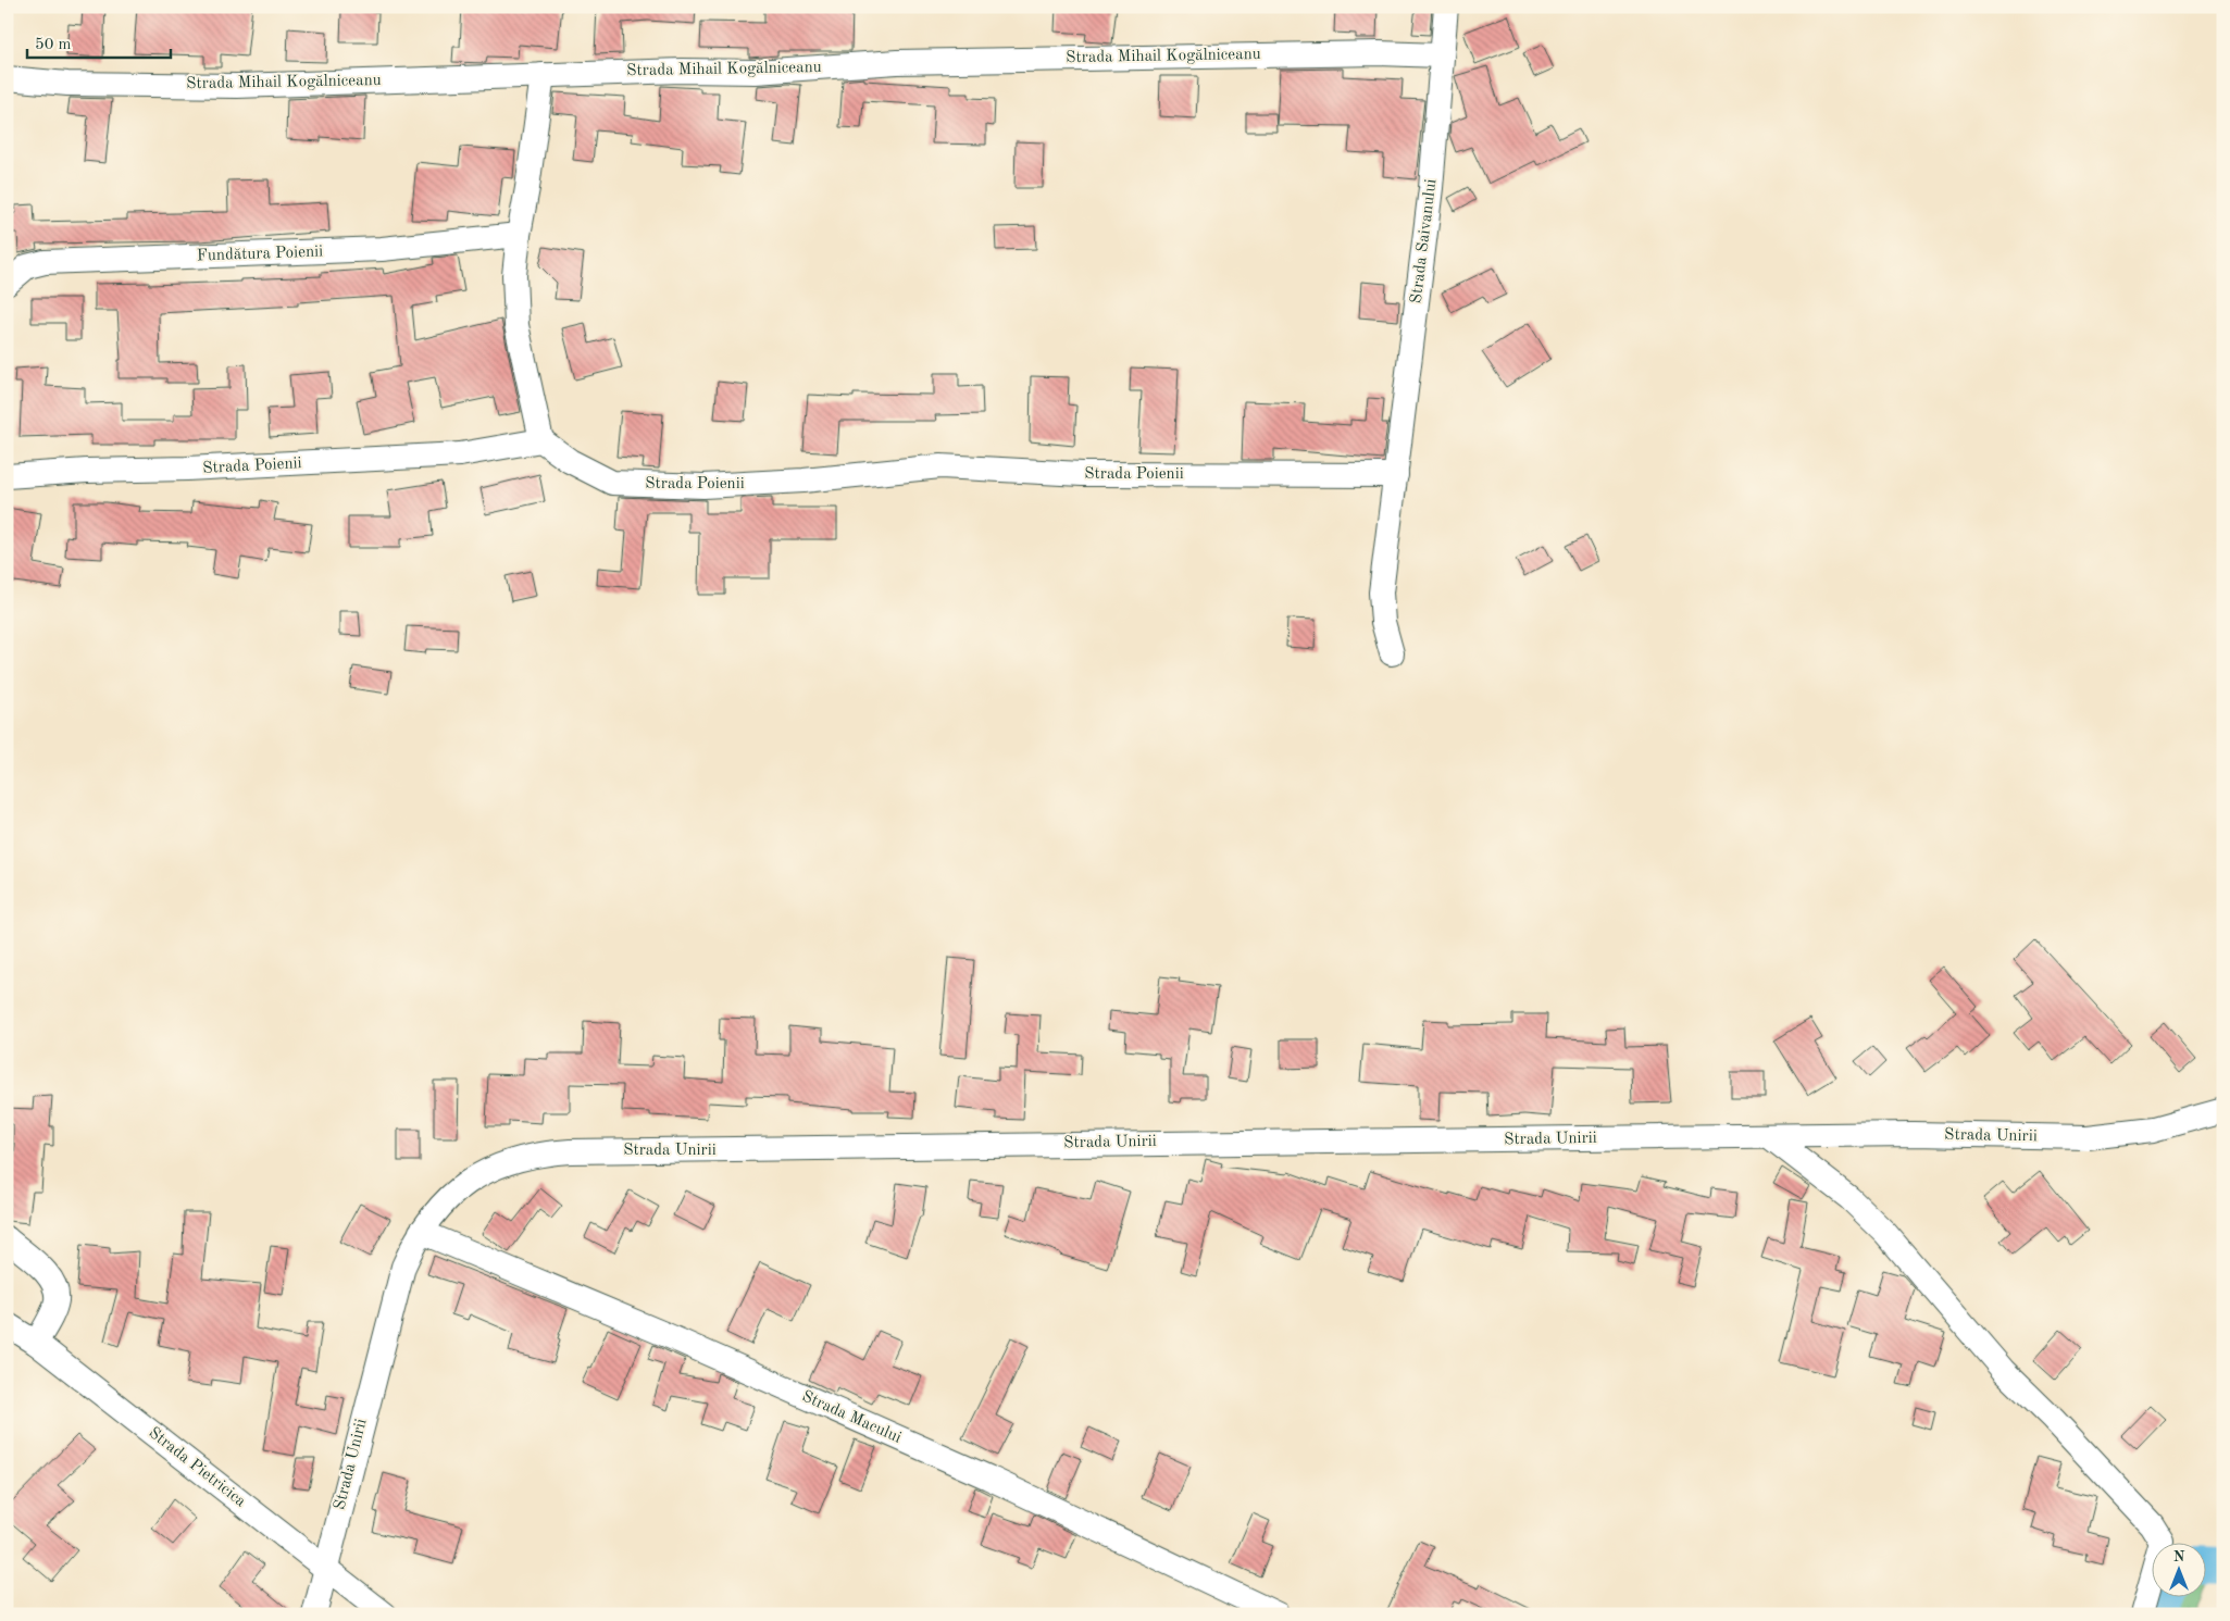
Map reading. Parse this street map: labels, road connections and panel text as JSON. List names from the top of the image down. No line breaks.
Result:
{"streets":{"street":["Strada Mihail Kogălniceanu","Strada Saivanului","Fundătura Poienii","Strada Poienii","Strada Unirii","Strada Macului","Strada Pietricica"]},"crossings":[["Strada Mihail Kogălniceanu","Strada Saivanului"],["Strada Saivanului","Strada Poienii"],["Strada Unirii","Strada Macului"],["Strada Unirii","Strada Pietricica"]],"scale_bar":"50 m","north":"top"}
